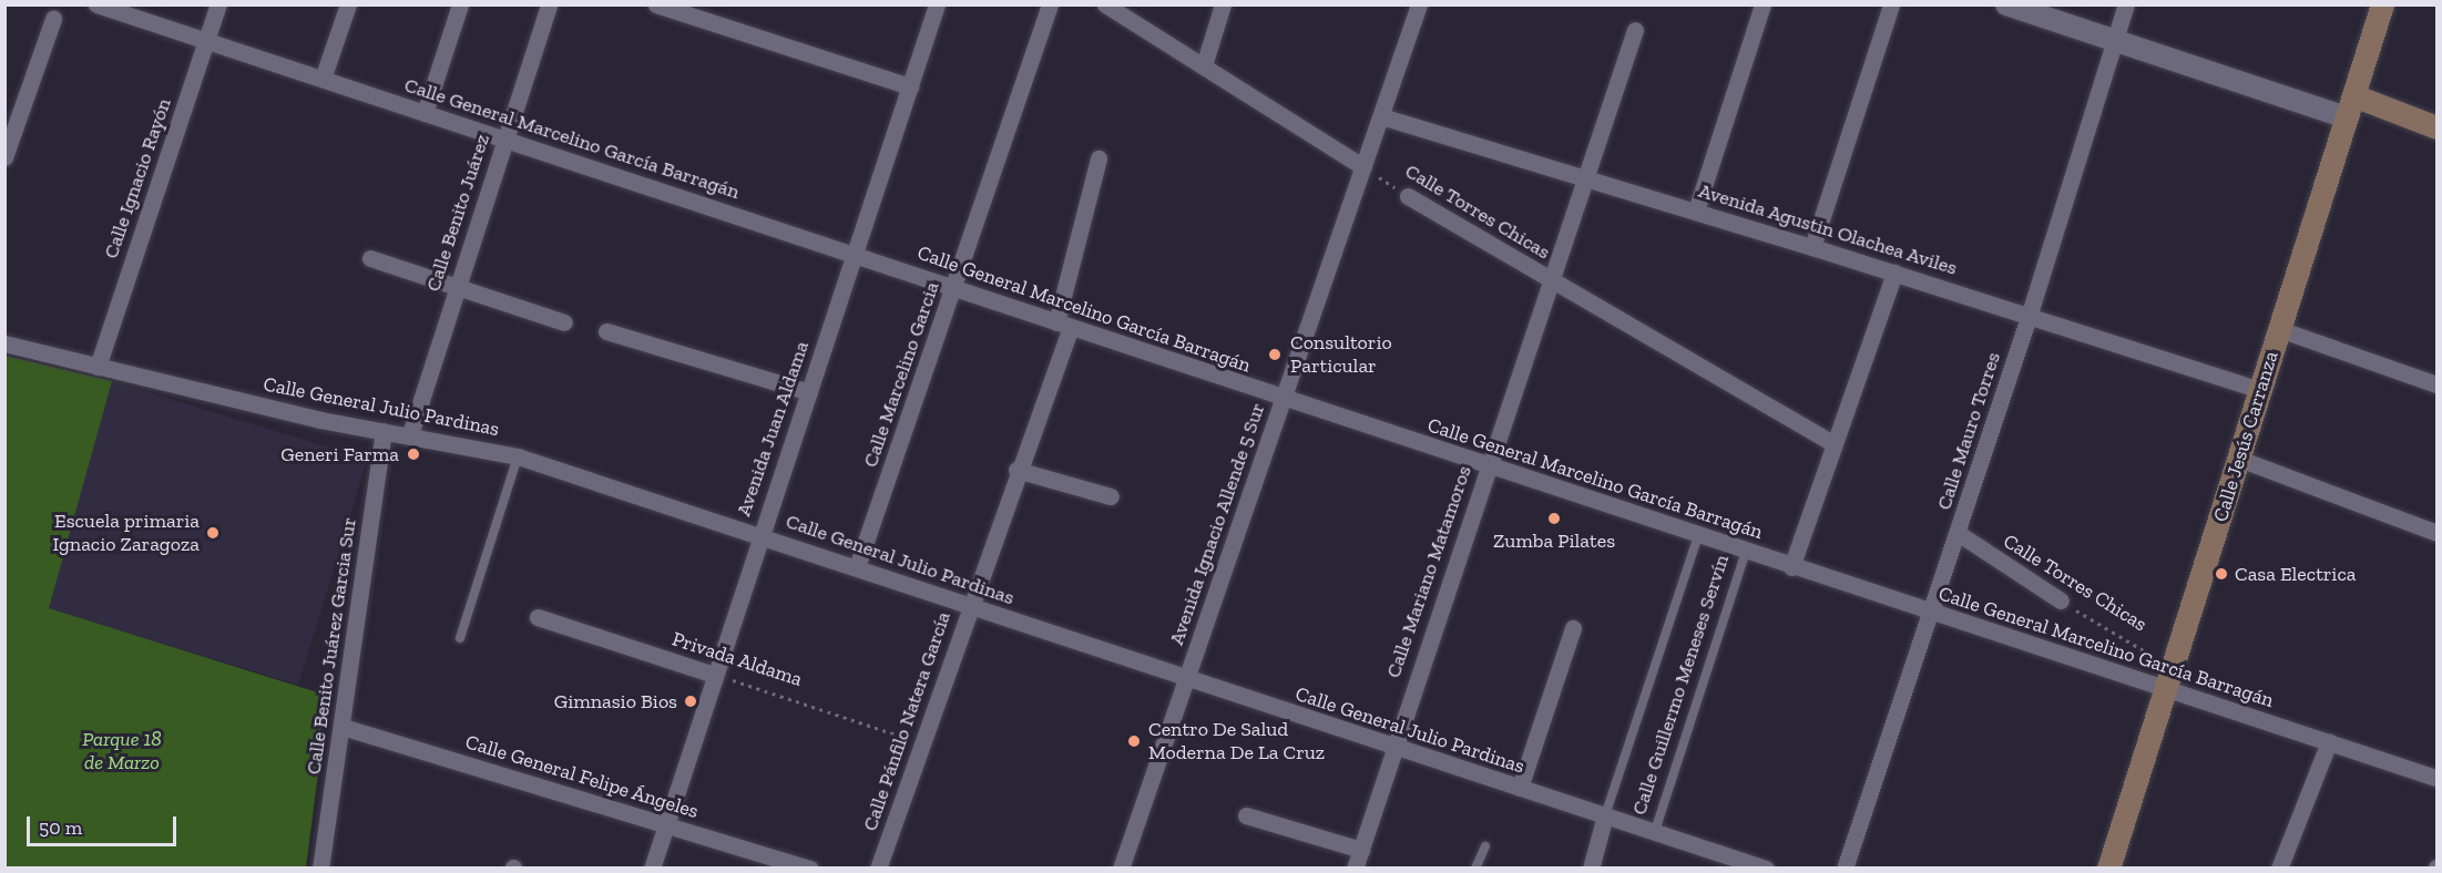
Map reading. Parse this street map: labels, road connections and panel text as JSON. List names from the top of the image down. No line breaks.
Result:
{"streets":{"main road":["Calle Jesús Carranza"],"street":["Calle General Marcelino García Barragán","Calle Ignacio Rayón","Calle Torres Chicas","Calle Benito Juárez","Avenida Agustin Olachea Aviles","Calle Marcelino Garcia","Calle General Julio Pardinas","Avenida Juan Aldama","Calle Mauro Torres","Avenida Ignacio Allende 5 Sur","Calle Mariano Matamoros","Calle Benito Juárez Garcia Sur","Privada Aldama","Calle Pánfilo Natera García","Calle General Felipe Ángeles"],"lane":["Calle Guillermo Meneses Servín"]},"crossings":[["Calle General Marcelino García Barragán","Calle Ignacio Rayón"],["Calle General Marcelino García Barragán","Calle Torres Chicas"],["Calle General Marcelino García Barragán","Calle Benito Juárez"],["Calle General Marcelino García Barragán","Calle Marcelino Garcia"],["Calle General Marcelino García Barragán","Avenida Juan Aldama"],["Calle General Marcelino García Barragán","Calle Mauro Torres"],["Calle General Marcelino García Barragán","Calle Jesús Carranza"],["Calle General Marcelino García Barragán","Avenida Ignacio Allende 5 Sur"],["Calle General Marcelino García Barragán","Calle Mariano Matamoros"],["Calle General Marcelino García Barragán","Calle Guillermo Meneses Servín"],["Calle General Marcelino García Barragán","Calle Pánfilo Natera García"],["Calle Ignacio Rayón","Calle General Julio Pardinas"],["Calle Torres Chicas","Calle Mauro Torres"],["Calle Torres Chicas","Calle Jesús Carranza"],["Calle Torres Chicas","Avenida Ignacio Allende 5 Sur"],["Calle Torres Chicas","Calle Mariano Matamoros"],["Calle Benito Juárez","Calle General Julio Pardinas"],["Avenida Agustin Olachea Aviles","Calle Mauro Torres"],["Avenida Agustin Olachea Aviles","Calle Jesús Carranza"],["Avenida Agustin Olachea Aviles","Avenida Ignacio Allende 5 Sur"],["Avenida Agustin Olachea Aviles","Calle Mariano Matamoros"],["Calle Marcelino Garcia","Calle General Julio Pardinas"],["Calle General Julio Pardinas","Avenida Juan Aldama"],["Calle General Julio Pardinas","Avenida Ignacio Allende 5 Sur"],["Calle General Julio Pardinas","Calle Mariano Matamoros"],["Calle General Julio Pardinas","Calle Benito Juárez Garcia Sur"],["Calle General Julio Pardinas","Calle Guillermo Meneses Servín"],["Calle General Julio Pardinas","Calle Pánfilo Natera García"],["Avenida Juan Aldama","Privada Aldama"],["Avenida Juan Aldama","Calle General Felipe Ángeles"],["Calle Benito Juárez Garcia Sur","Calle General Felipe Ángeles"],["Privada Aldama","Calle Pánfilo Natera García"]],"parks":["Parque 18 de Marzo"],"places":["Consultorio Particular","Generi Farma","Zumba Pilates","Escuela primaria Ignacio Zaragoza","Casa Electrica","Gimnasio Bios","Centro De Salud Moderna De La Cruz"],"scale_bar":"50 m"}
